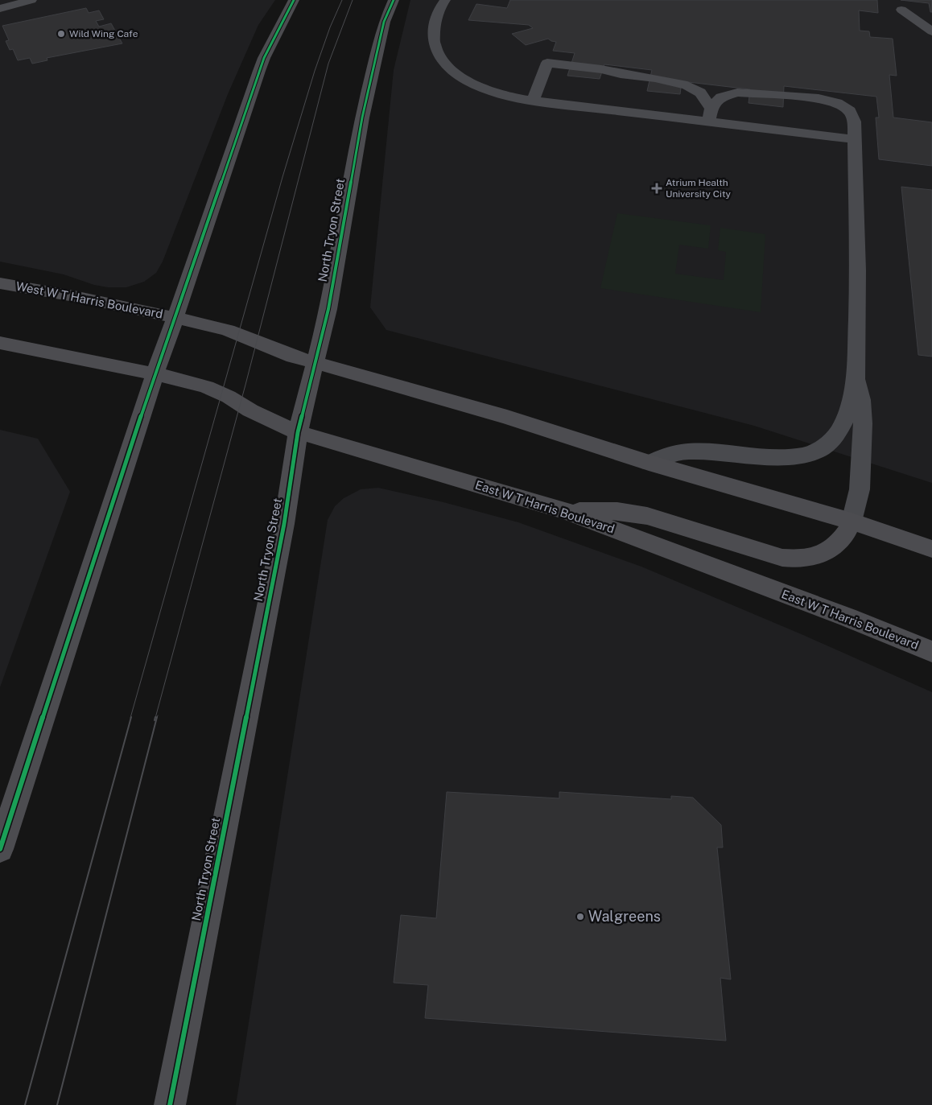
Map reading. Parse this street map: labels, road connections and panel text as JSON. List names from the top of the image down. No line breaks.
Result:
{"streets":{"main road":["North Tryon Street","West W T Harris Boulevard","East W T Harris Boulevard"]},"crossings":[["North Tryon Street","West W T Harris Boulevard"],["North Tryon Street","East W T Harris Boulevard"]],"places":{"other":["Wild Wing Cafe","Walgreens"],"health":["Atrium Health University City"]}}
